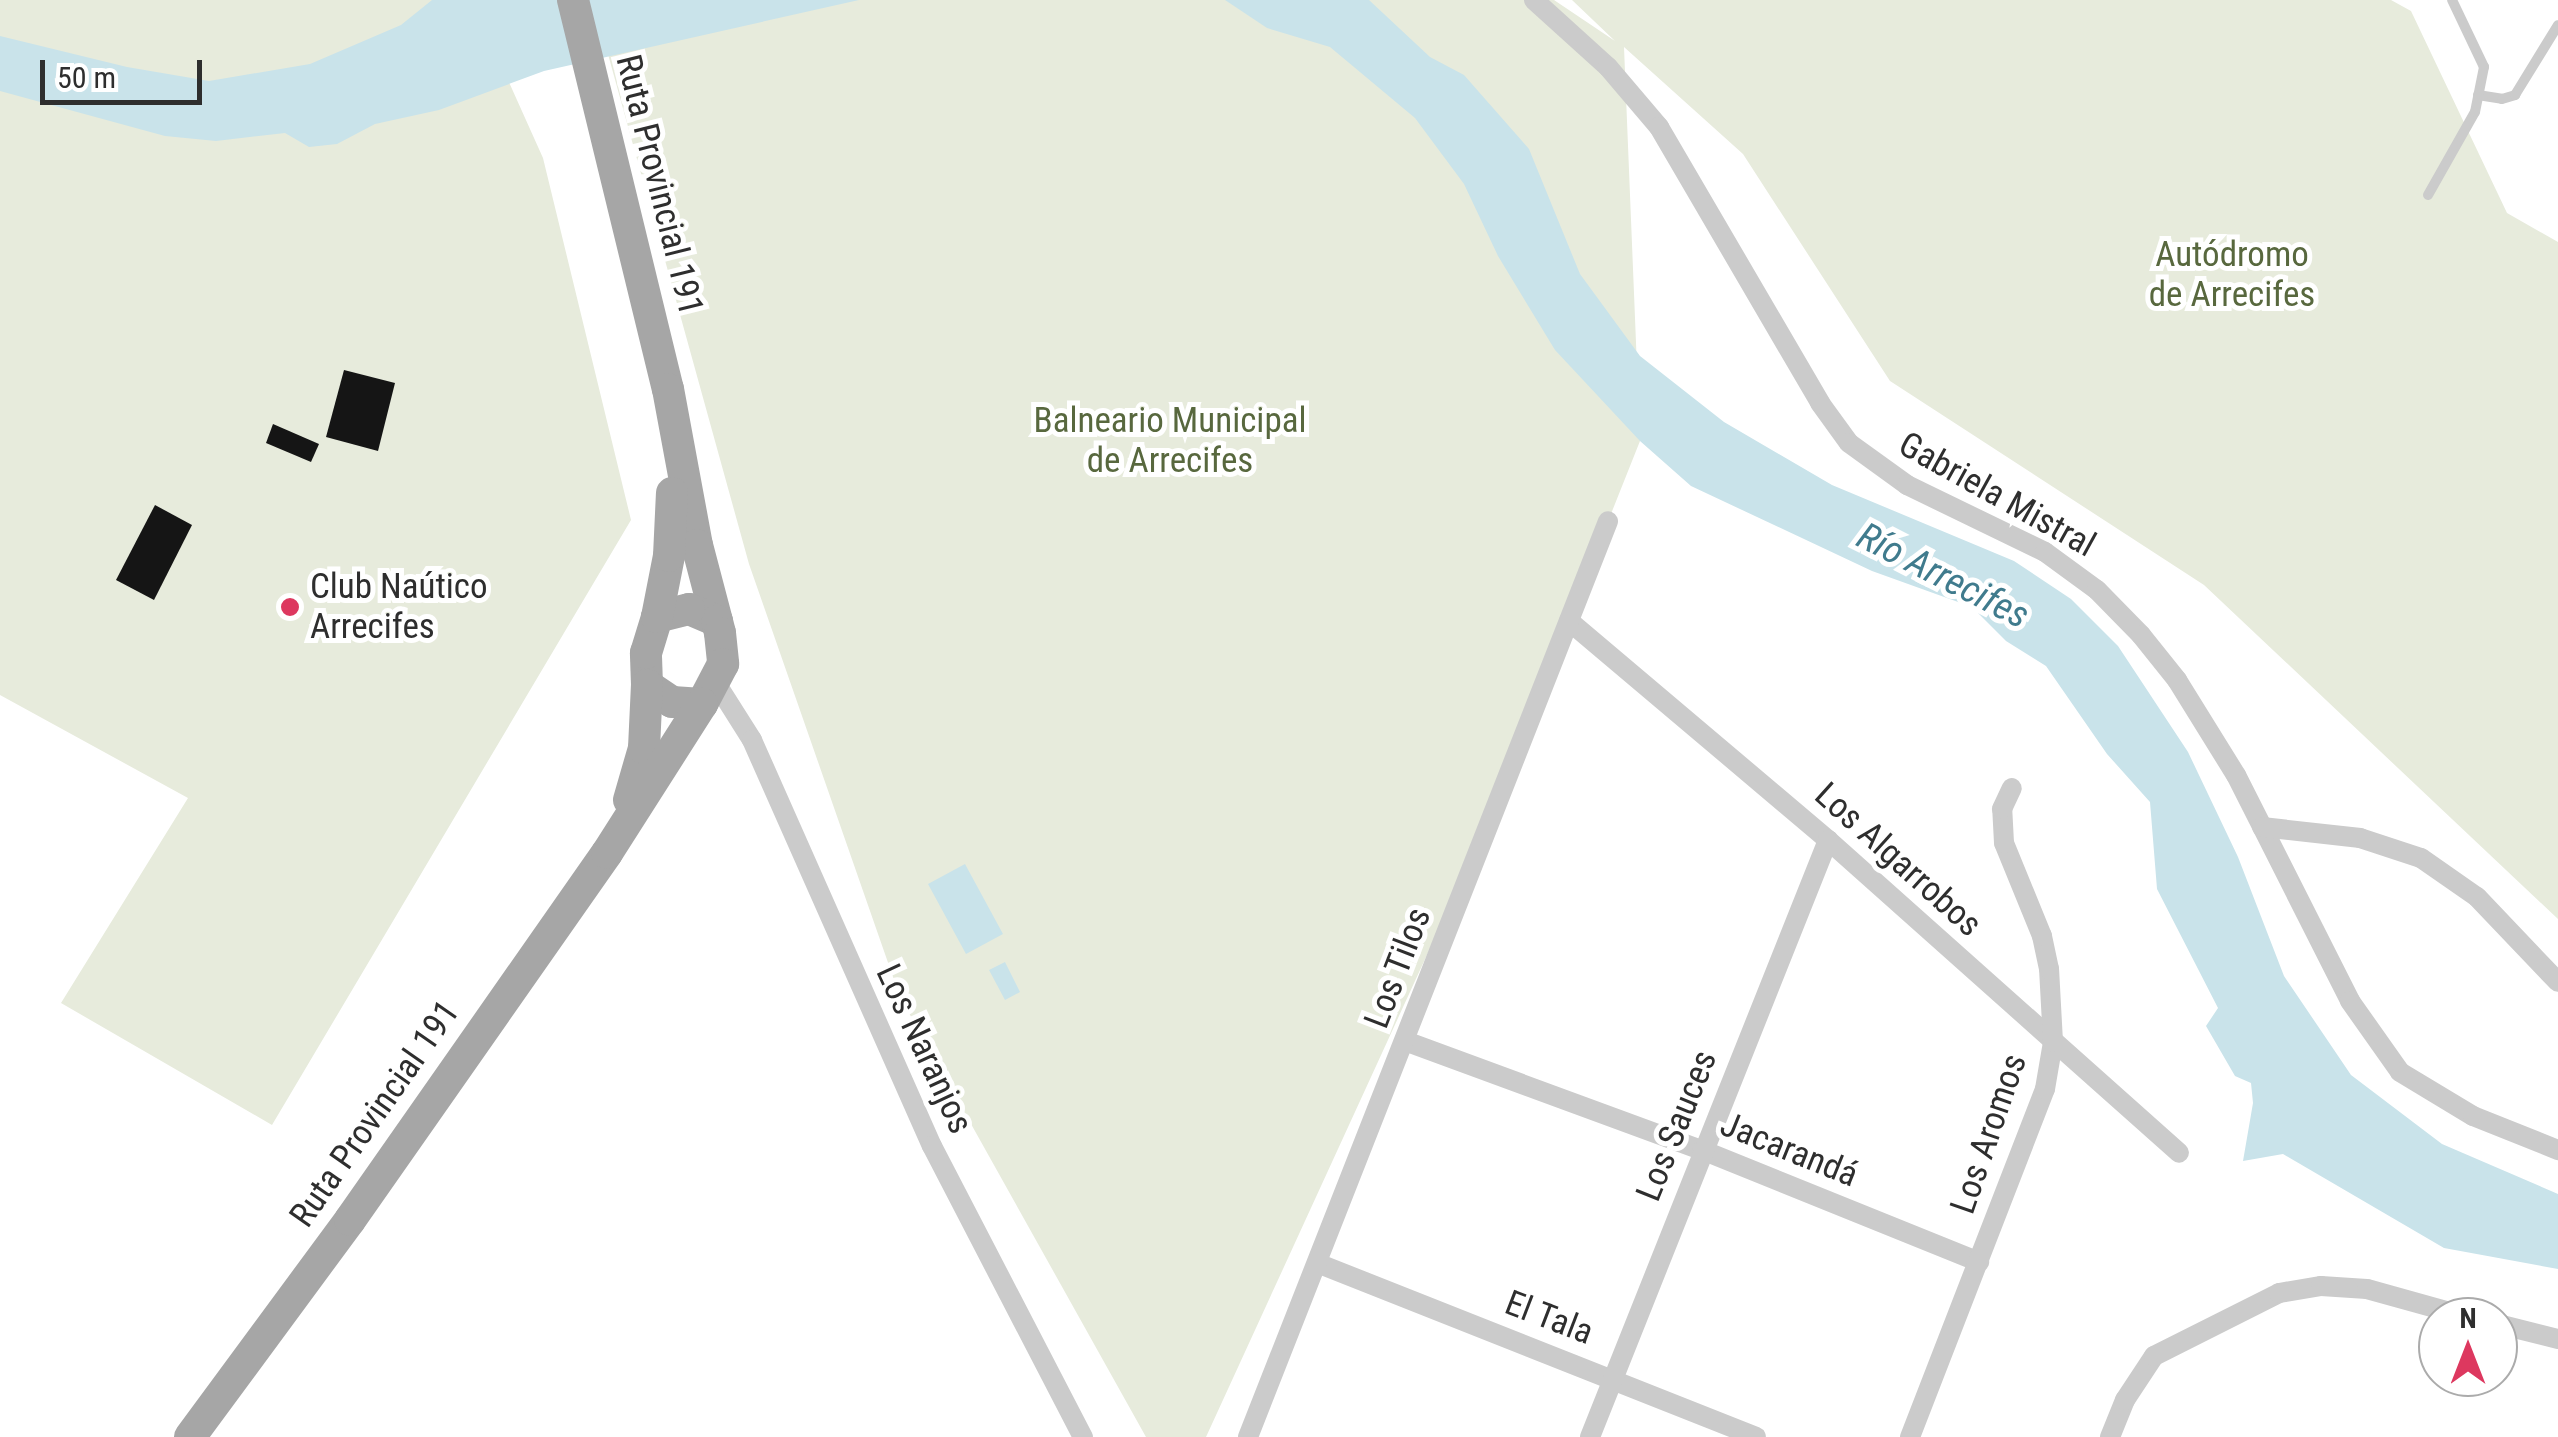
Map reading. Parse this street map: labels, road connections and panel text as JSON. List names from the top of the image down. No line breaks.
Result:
{"streets":{"main road":["Ruta Provincial 191"],"street":["Gabriela Mistral","Los Algarrobos","Los Tilos","Los Naranjos","Los Sauces","Los Aromos","Jacarandá","El Tala"]},"crossings":[["Ruta Provincial 191","Los Naranjos"],["Los Algarrobos","Los Tilos"],["Los Algarrobos","Los Sauces"],["Los Algarrobos","Los Aromos"],["Los Tilos","Jacarandá"],["Los Tilos","El Tala"],["Los Sauces","Jacarandá"],["Los Sauces","El Tala"],["Los Aromos","Jacarandá"]],"water":["Río Arrecifes"],"parks":["Autódromo de Arrecifes","Balneario Municipal de Arrecifes"],"places":["Club Naútico Arrecifes"],"scale_bar":"50 m","north":"top"}
